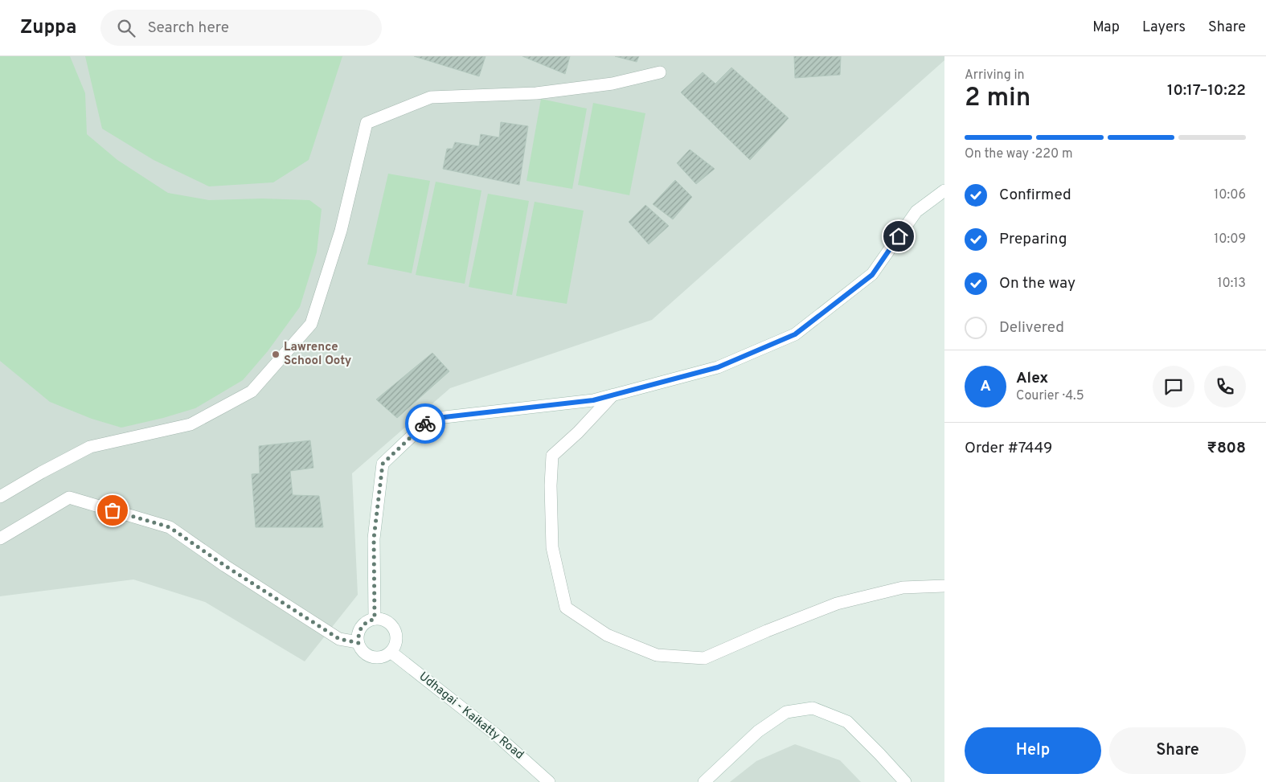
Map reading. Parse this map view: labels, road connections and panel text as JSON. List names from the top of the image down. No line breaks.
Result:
{"streets":{"street":["Udhagai - Kaikatty Road"]},"places":["Lawrence School Ooty"],"page":{"header":"Zuppa","search":"Search here","nav":["Map","Layers","Share"],"heading":["2 min","Arriving in","10:17–10:22"],"panel":["Alex","Courier · 4.5","Order #7449","₹808"],"bar":"On the way · 220 m","list":[["Confirmed","10:06"],["Preparing","10:09"],["On the way","10:13"],"Delivered"],"round":"A","buttons":["Help","Share"]}}
